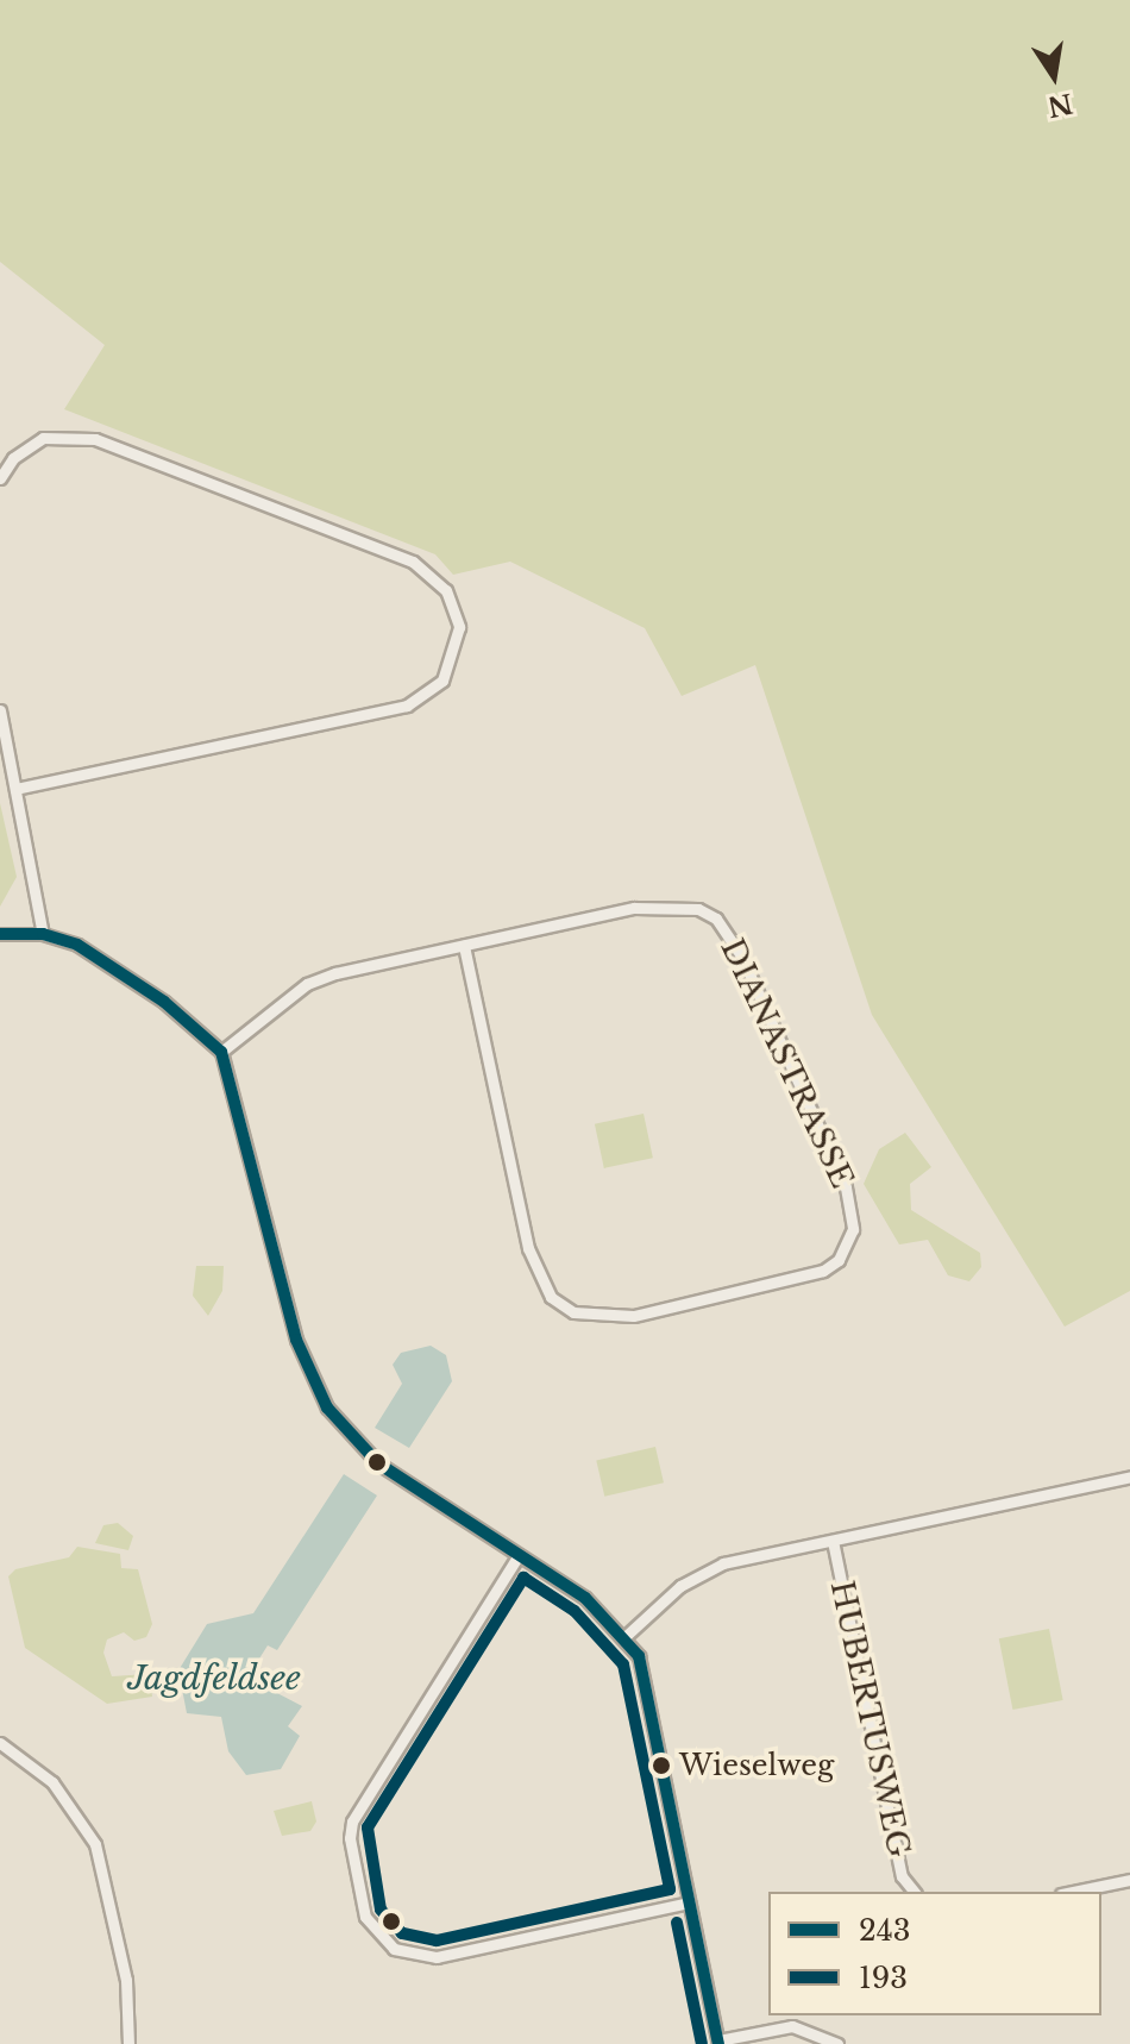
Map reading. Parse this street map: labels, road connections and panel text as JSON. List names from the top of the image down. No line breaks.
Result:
{"streets":{"street":["DIANASTRASSE","HUBERTUSWEG"]},"water":["Jagdfeldsee"],"places":["Wieselweg"],"lines":["transit line 243","transit line 193"],"legend":["243","193"],"north":"bottom"}
